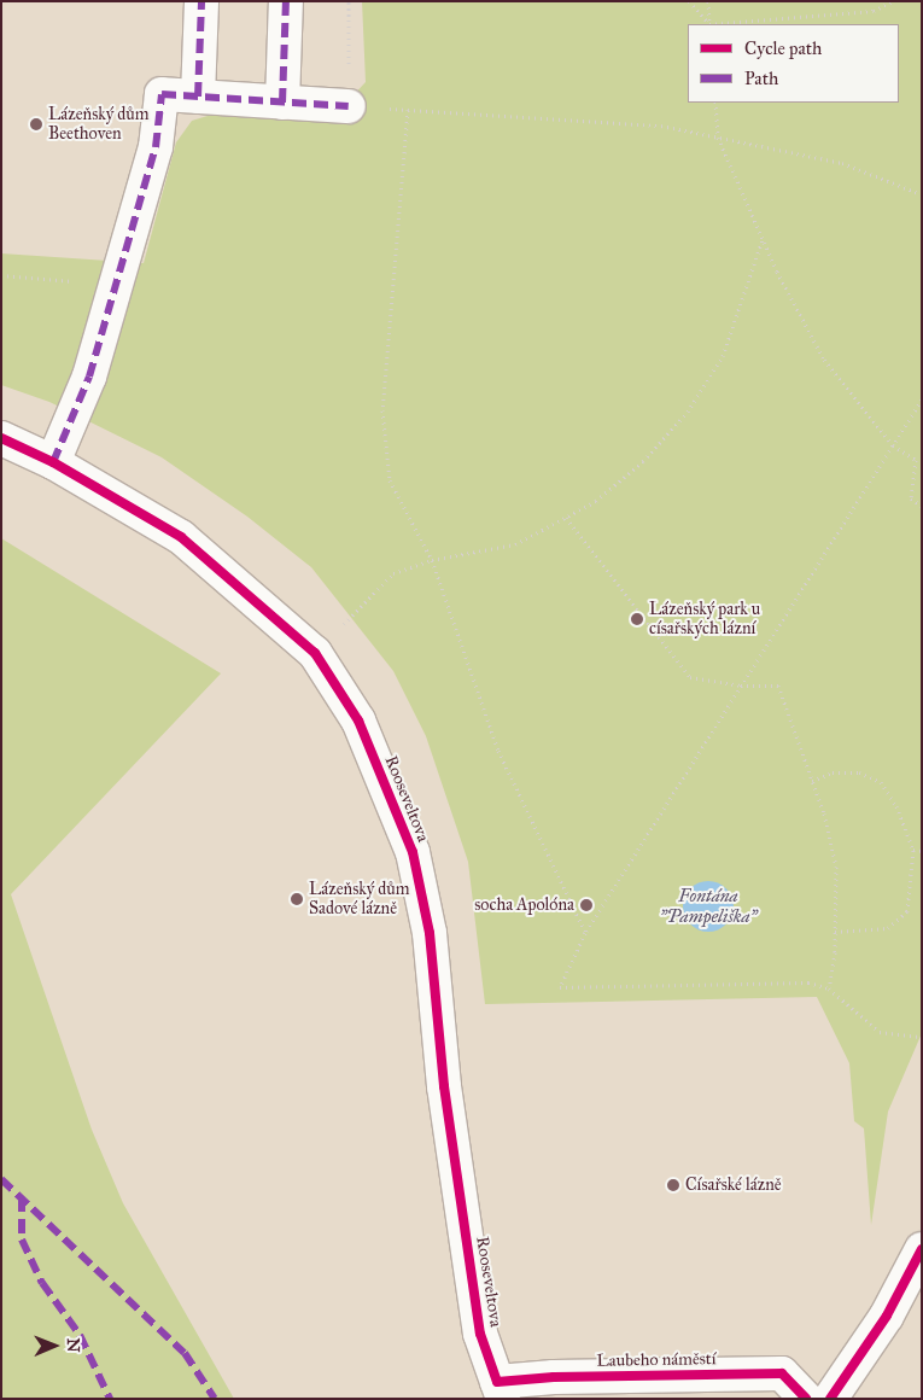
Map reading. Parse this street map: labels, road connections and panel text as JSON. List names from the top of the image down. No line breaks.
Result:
{"streets":{"street":["Rooseveltova","Laubeho náměstí"]},"crossings":[["Rooseveltova","Laubeho náměstí"]],"water":["Fontána \"Pampeliška\""],"places":["Lázeňský dům Beethoven","Lázeňský park u císařských lázní","Lázeňský dům Sadové lázně","socha Apolóna","Císařské lázně"],"legend":["Cycle path","Path"],"north":"right"}
